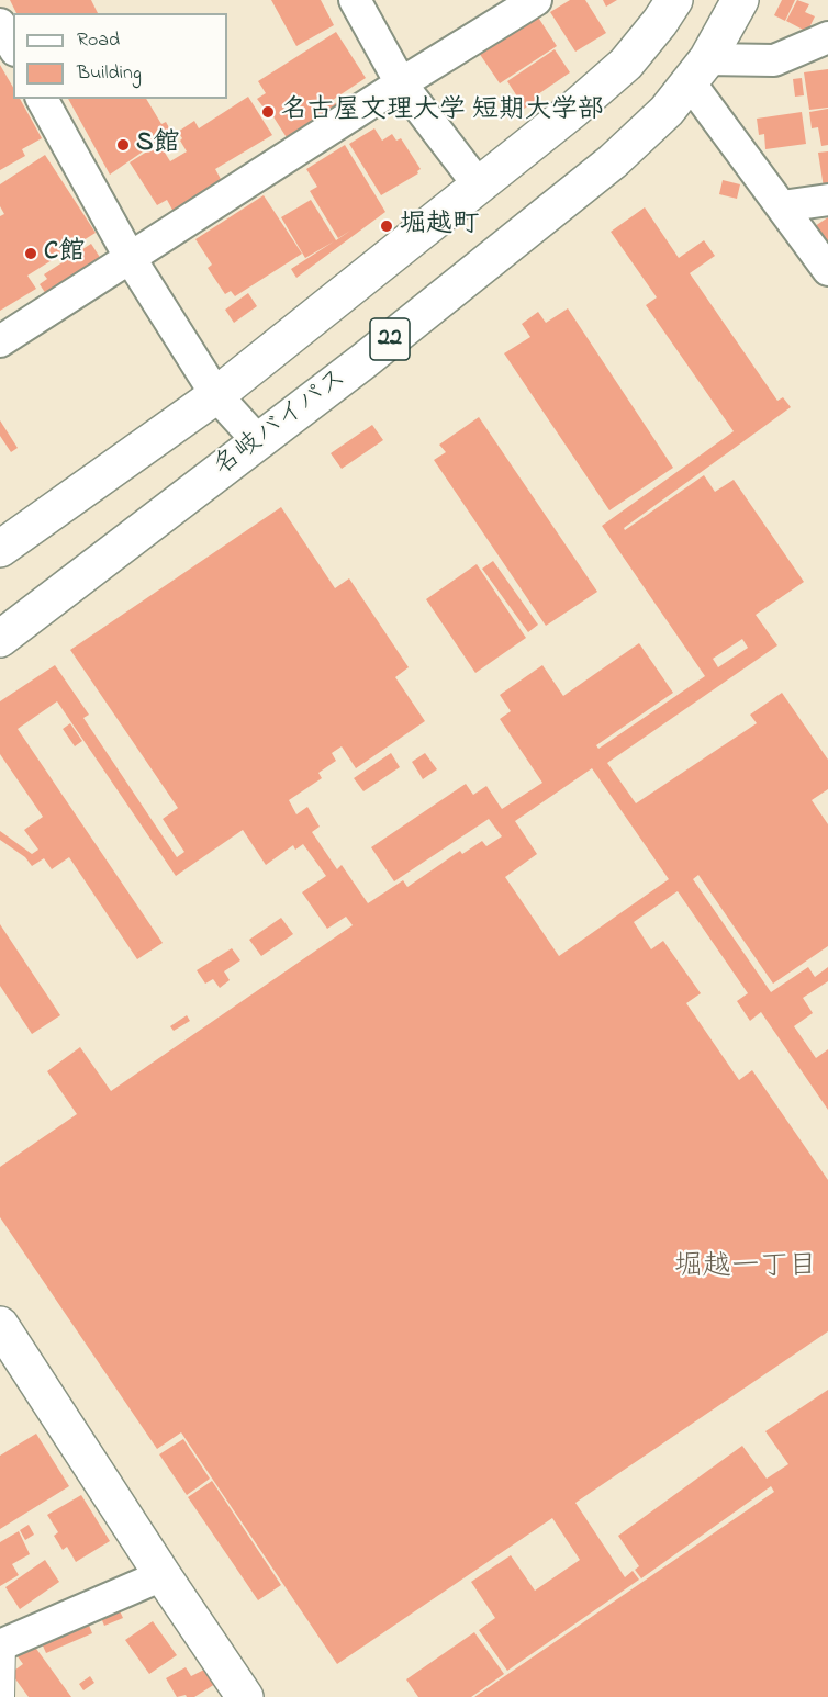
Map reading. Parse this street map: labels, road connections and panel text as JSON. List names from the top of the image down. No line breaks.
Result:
{"streets":{"main road":["22","名岐バイパス"]},"districts":["堀越一丁目"],"places":["名古屋文理大学 短期大学部","S館","堀越町","C館"],"legend":["Road","Building"]}
